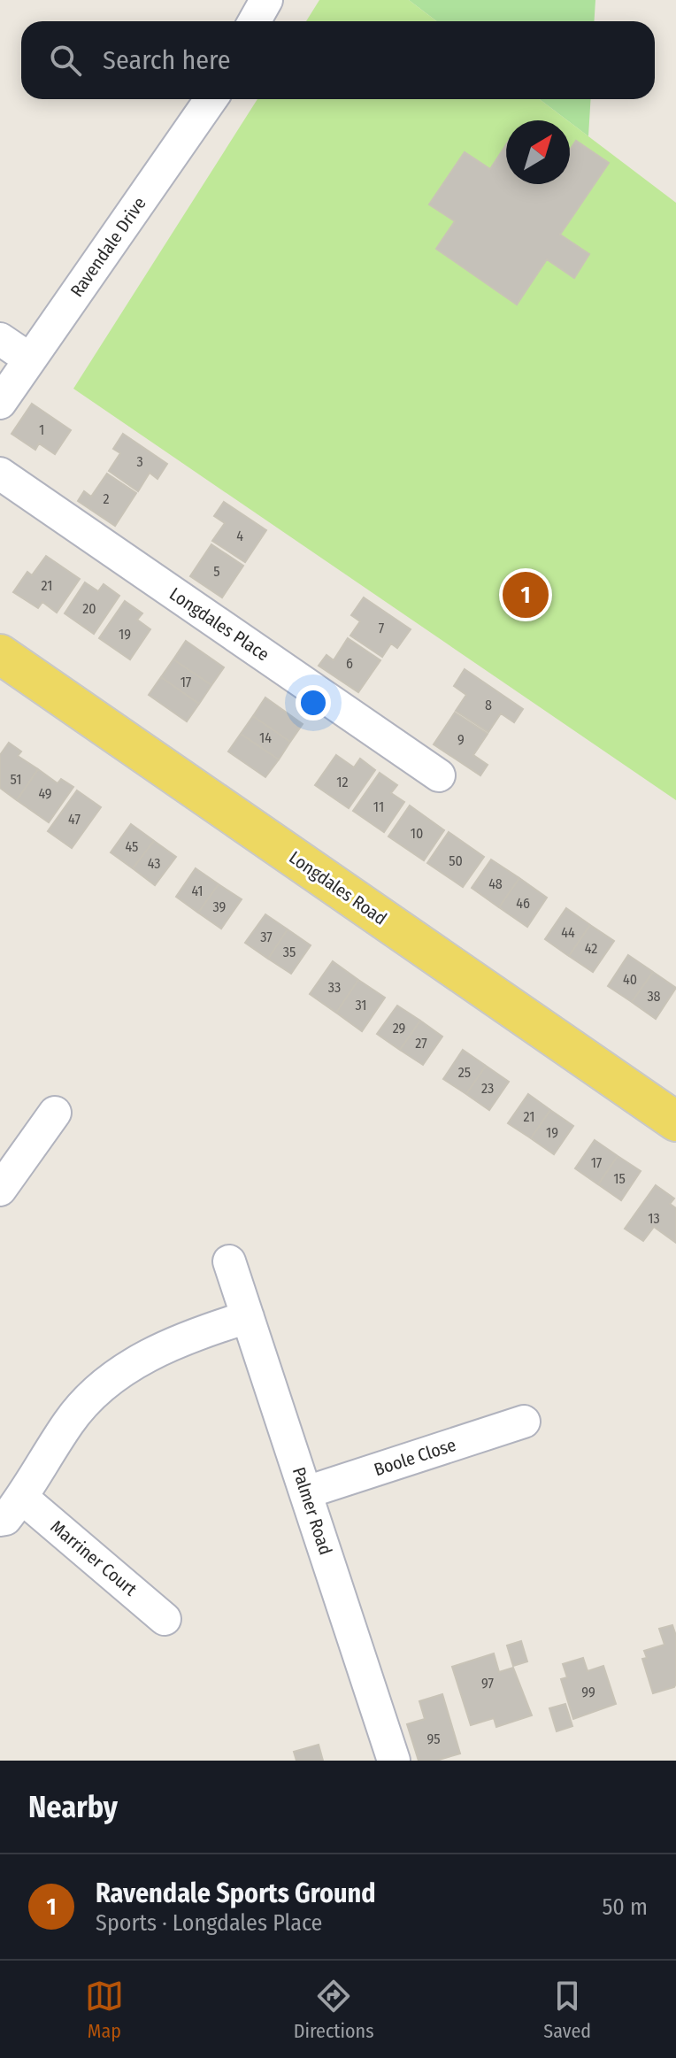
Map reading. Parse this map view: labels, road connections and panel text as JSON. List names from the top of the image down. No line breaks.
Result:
{"streets":{"main road":["Longdales Road"],"street":["Ravendale Drive","Longdales Place","Boole Close","Palmer Road","Marriner Court"]},"crossings":[["Boole Close","Palmer Road"]],"house_numbers":["1","3","2","4","5","21","20","7","19","6","17","8","14","9","51","12","49","11","47","10","45","50","43","48","41","46","39","44","37","42","35","40","33","38","31","29","27","25","23","21","19","17","15","13","97","99","95"],"north":"top right","page":{"search":"Search here","pins":"1","heading":"Nearby","list":[{"mark":"1","name":"Ravendale Sports Ground","note":"Sports · Longdales Place","value":"50 m"}],"nav":["Map","Directions","Saved"]}}
